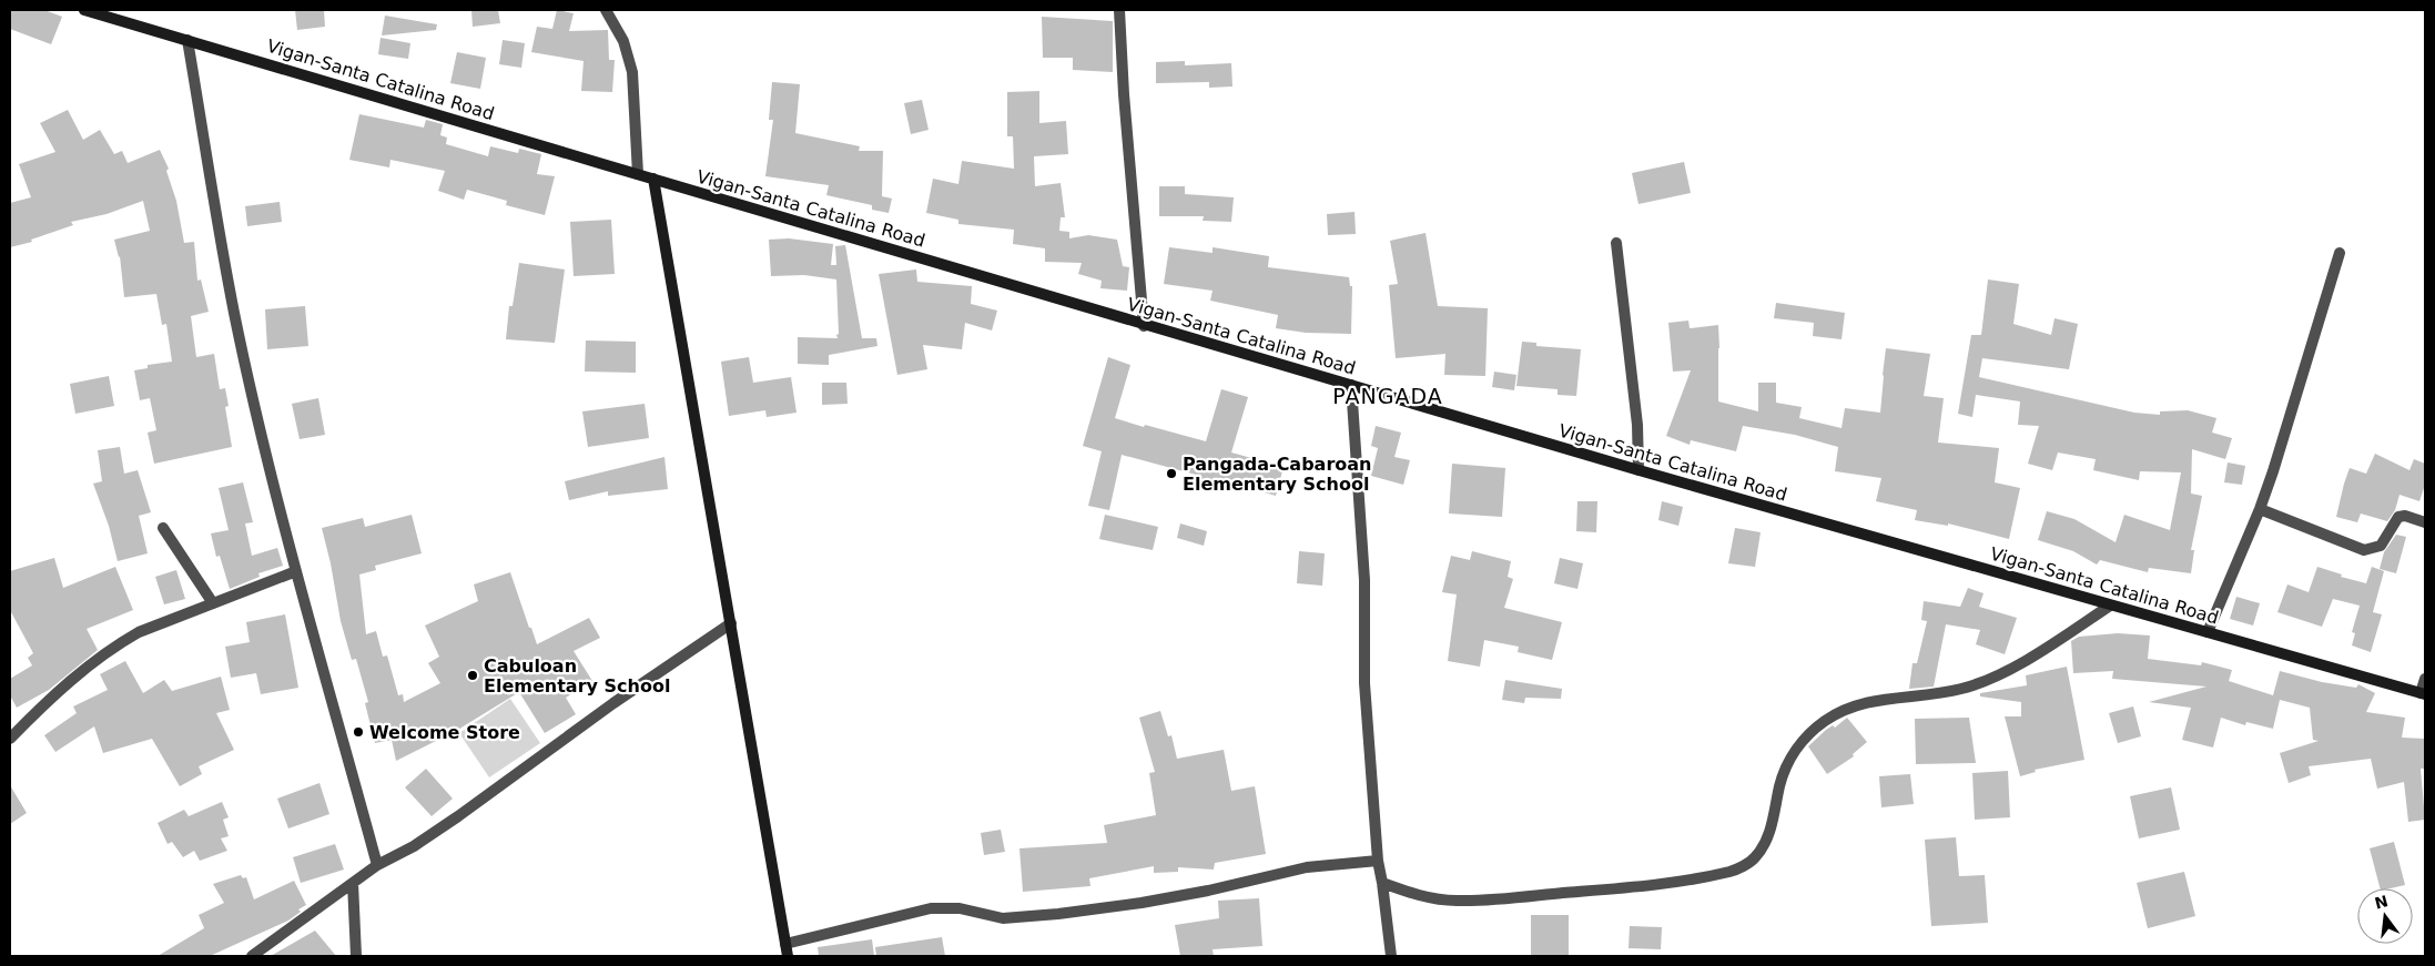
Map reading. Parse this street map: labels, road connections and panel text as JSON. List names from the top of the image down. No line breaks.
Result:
{"streets":{"main road":["Vigan-Santa Catalina Road"]},"districts":["PANGADA"],"places":["Pangada-Cabaroan Elementary School","Cabuloan Elementary School","Welcome Store"],"north":"top"}
